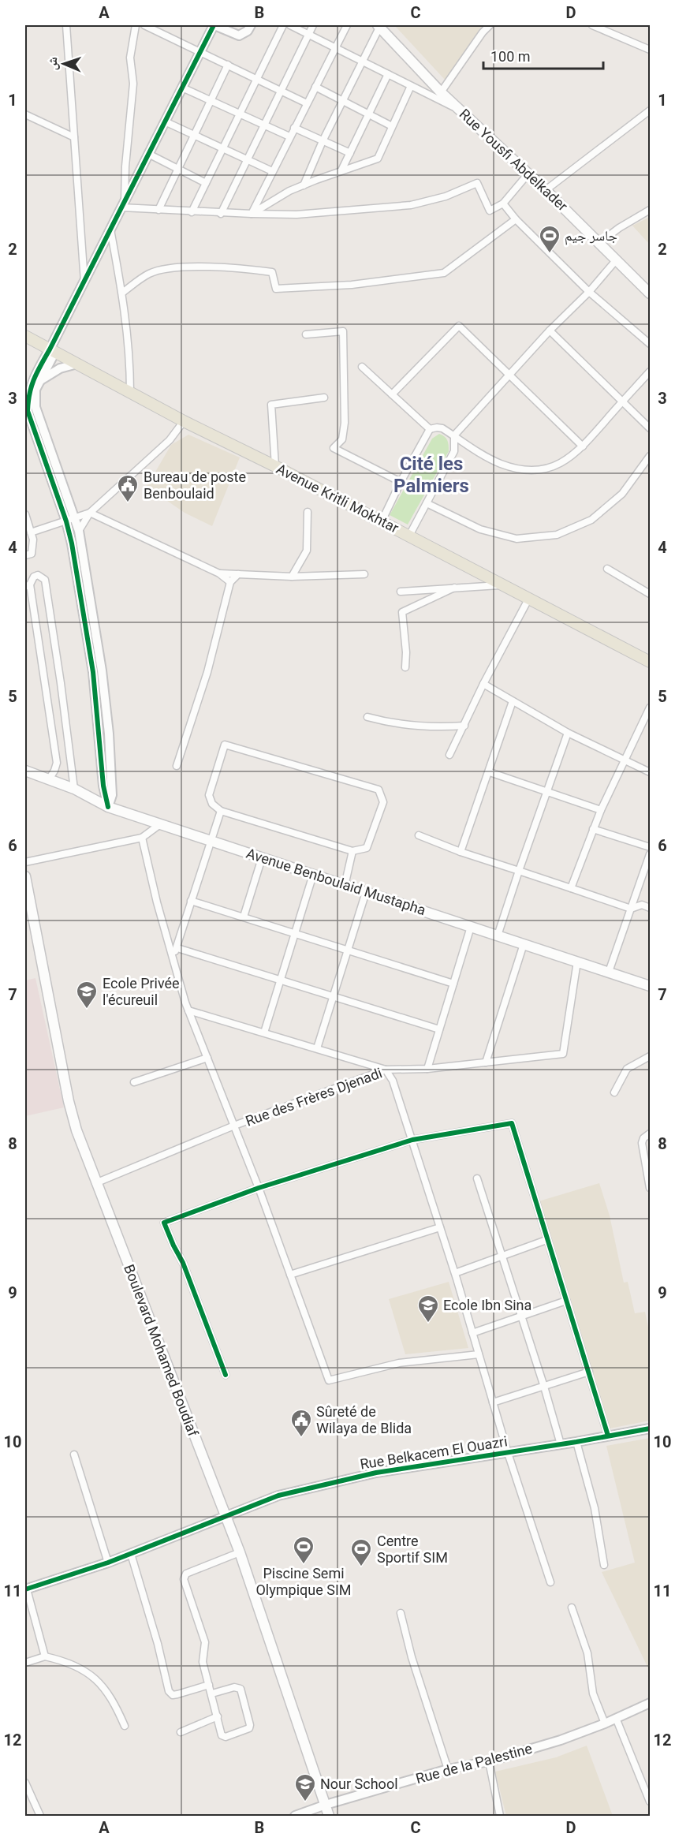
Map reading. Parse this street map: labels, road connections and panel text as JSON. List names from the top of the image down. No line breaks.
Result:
{"streets":{"main road":["Rue Yousfi Abdelkader","Avenue Kritli Mokhtar","Avenue Benboulaid Mustapha","Boulevard Mohamed Boudiaf"],"street":["Rue des Frères Djenadi","Rue Belkacem El Ouazri","Rue de la Palestine"]},"crossings":[["Avenue Benboulaid Mustapha","Rue des Frères Djenadi"],["Rue des Frères Djenadi","Boulevard Mohamed Boudiaf"],["Boulevard Mohamed Boudiaf","Rue Belkacem El Ouazri"],["Boulevard Mohamed Boudiaf","Rue de la Palestine"]],"districts":["Cité les Palmiers"],"places":{"sports":["جاسر جيم","Piscine Semi Olympique SIM","Centre Sportif SIM"],"public building":["Bureau de poste Benboulaid","Sûreté de Wilaya de Blida"],"school or university":["Ecole Privée l'écureuil","Ecole Ibn Sina","Nour School"]},"scale_bar":"100 m","north":"left","grid":{"columns":["A","B","C","D"],"rows":["1","2","3","4","5","6","7","8","9","10","11","12"]}}
